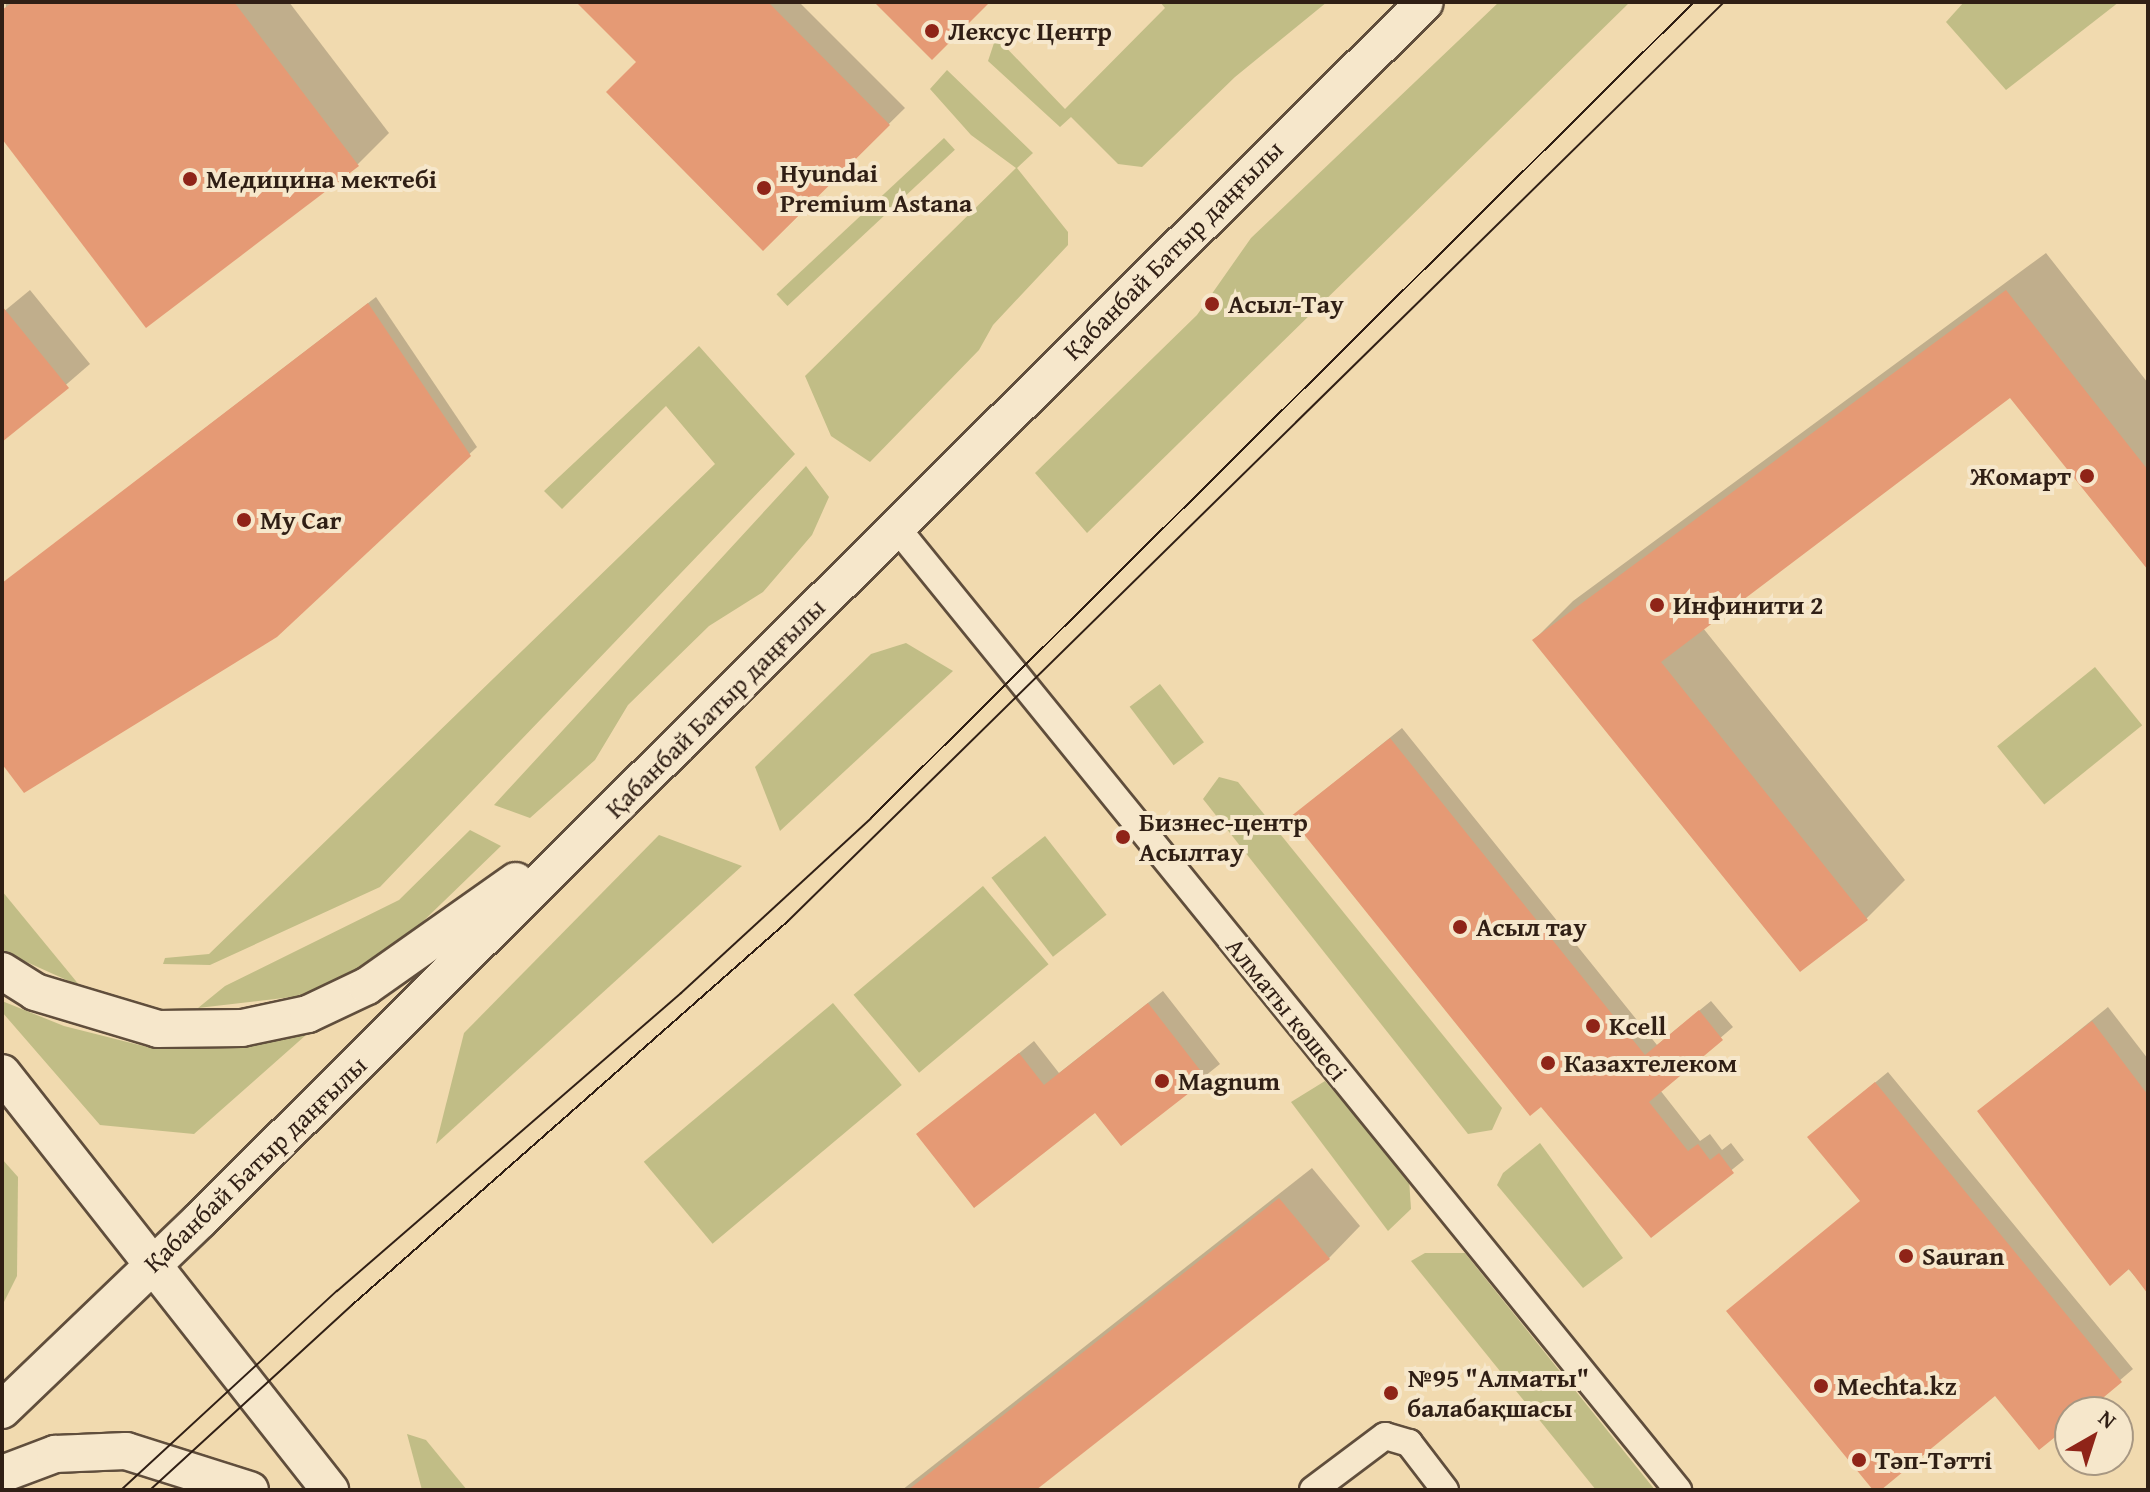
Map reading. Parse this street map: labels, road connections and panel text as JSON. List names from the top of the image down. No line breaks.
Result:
{"streets":{"main road":["Қабанбай Батыр даңғылы"],"street":["Алматы көшесі"]},"crossings":[["Қабанбай Батыр даңғылы","Алматы көшесі"]],"places":["Лексус Центр","Медицина мектебі","Hyundai Premium Astana","Асыл-Тау","Жомарт","My Car","Инфинити 2","Бизнес-центр Асылтау","Асыл тау","Kcell","Казахтелеком","Magnum","Sauran","Mechta.kz","№95 \"Алматы\" балабақшасы","Тәп-Тәтті"],"north":"top right"}
